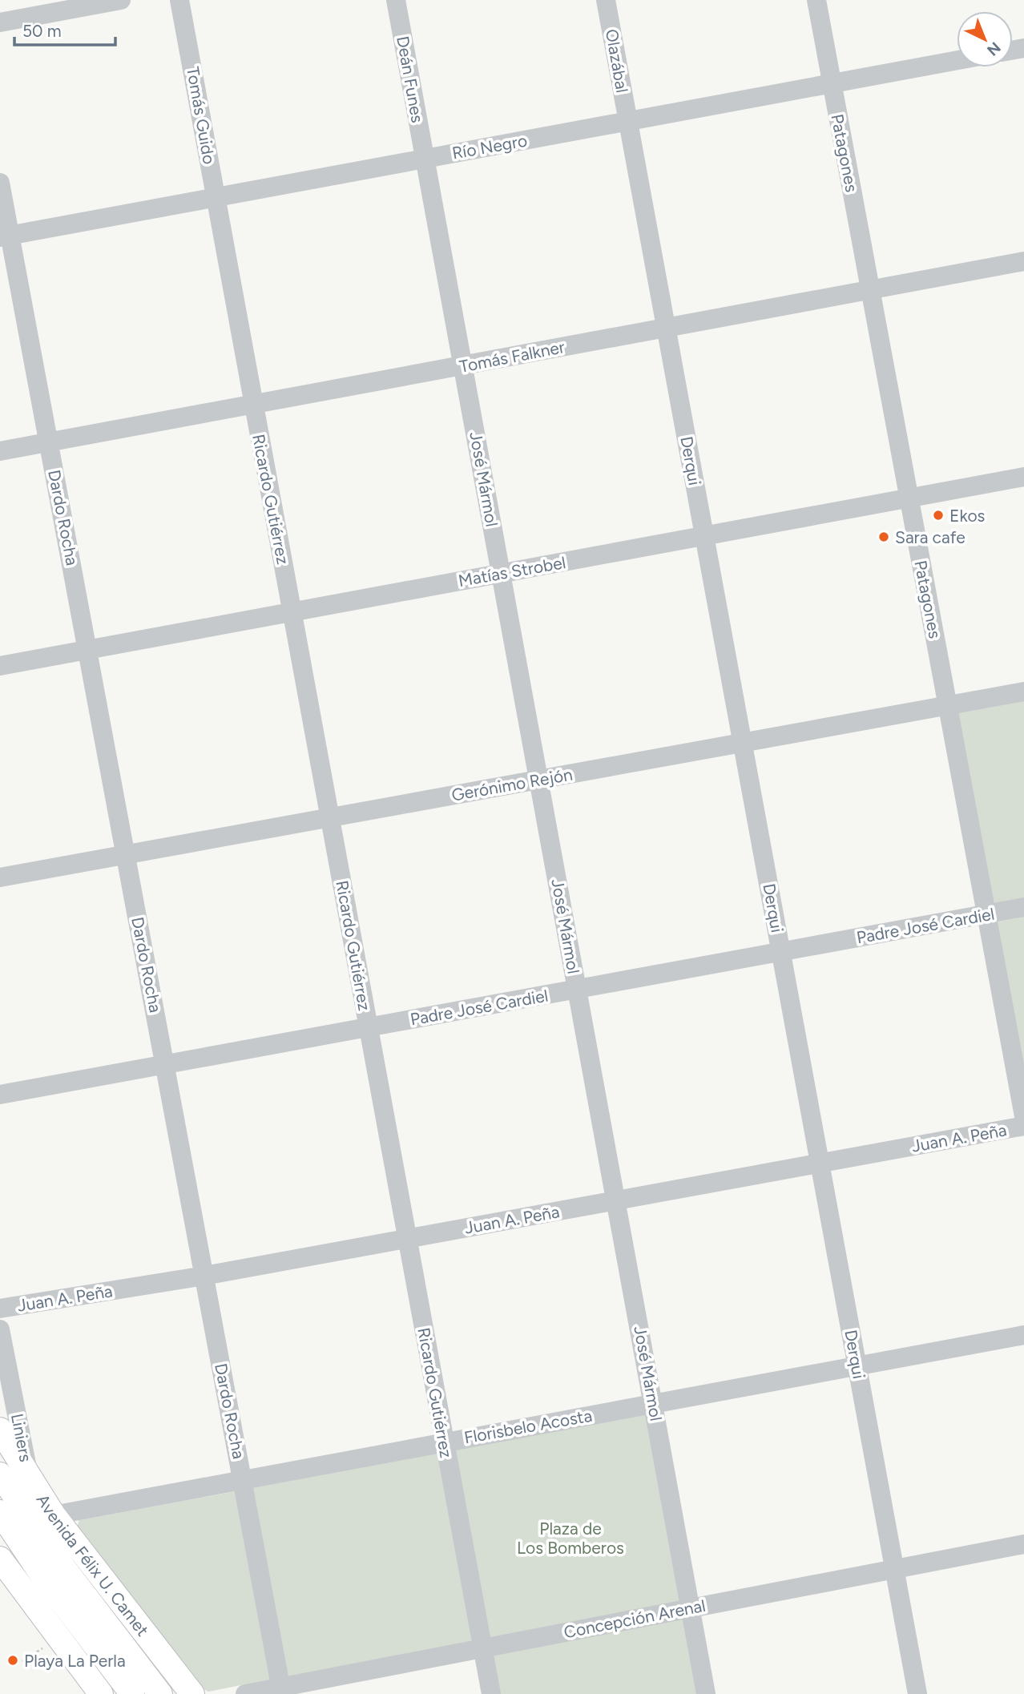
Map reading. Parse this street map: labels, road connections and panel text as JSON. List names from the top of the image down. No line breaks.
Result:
{"streets":{"main road":["Avenida Félix U. Camet"],"street":["Olazábal","Deán Funes","Tomás Guido","Río Negro","Patagones","Tomás Falkner","Derqui","José Mármol","Ricardo Gutiérrez","Dardo Rocha","Matías Strobel","Gerónimo Rejón","Padre José Cardiel","Juan A. Peña","Florisbelo Acosta","Liniers","Concepción Arenal"]},"crossings":[["Olazábal","Río Negro"],["Olazábal","Derqui"],["Deán Funes","Río Negro"],["Deán Funes","José Mármol"],["Tomás Guido","Río Negro"],["Tomás Guido","Ricardo Gutiérrez"],["Río Negro","Patagones"],["Río Negro","Derqui"],["Río Negro","José Mármol"],["Río Negro","Ricardo Gutiérrez"],["Río Negro","Dardo Rocha"],["Patagones","Tomás Falkner"],["Patagones","Matías Strobel"],["Patagones","Gerónimo Rejón"],["Patagones","Padre José Cardiel"],["Tomás Falkner","Derqui"],["Tomás Falkner","José Mármol"],["Tomás Falkner","Ricardo Gutiérrez"],["Tomás Falkner","Dardo Rocha"],["Derqui","Matías Strobel"],["Derqui","Gerónimo Rejón"],["Derqui","Padre José Cardiel"],["Derqui","Juan A. Peña"],["Derqui","Florisbelo Acosta"],["Derqui","Concepción Arenal"],["José Mármol","Matías Strobel"],["José Mármol","Gerónimo Rejón"],["José Mármol","Padre José Cardiel"],["José Mármol","Juan A. Peña"],["José Mármol","Florisbelo Acosta"],["José Mármol","Concepción Arenal"],["Ricardo Gutiérrez","Matías Strobel"],["Ricardo Gutiérrez","Gerónimo Rejón"],["Ricardo Gutiérrez","Padre José Cardiel"],["Ricardo Gutiérrez","Juan A. Peña"],["Ricardo Gutiérrez","Florisbelo Acosta"],["Ricardo Gutiérrez","Concepción Arenal"],["Dardo Rocha","Matías Strobel"],["Dardo Rocha","Gerónimo Rejón"],["Dardo Rocha","Padre José Cardiel"],["Dardo Rocha","Juan A. Peña"],["Dardo Rocha","Florisbelo Acosta"],["Dardo Rocha","Concepción Arenal"],["Florisbelo Acosta","Avenida Félix U. Camet"],["Liniers","Avenida Félix U. Camet"]],"parks":["Plaza de Los Bomberos"],"places":["Ekos","Sara cafe","Playa La Perla"],"scale_bar":"50 m","north":"bottom right"}
